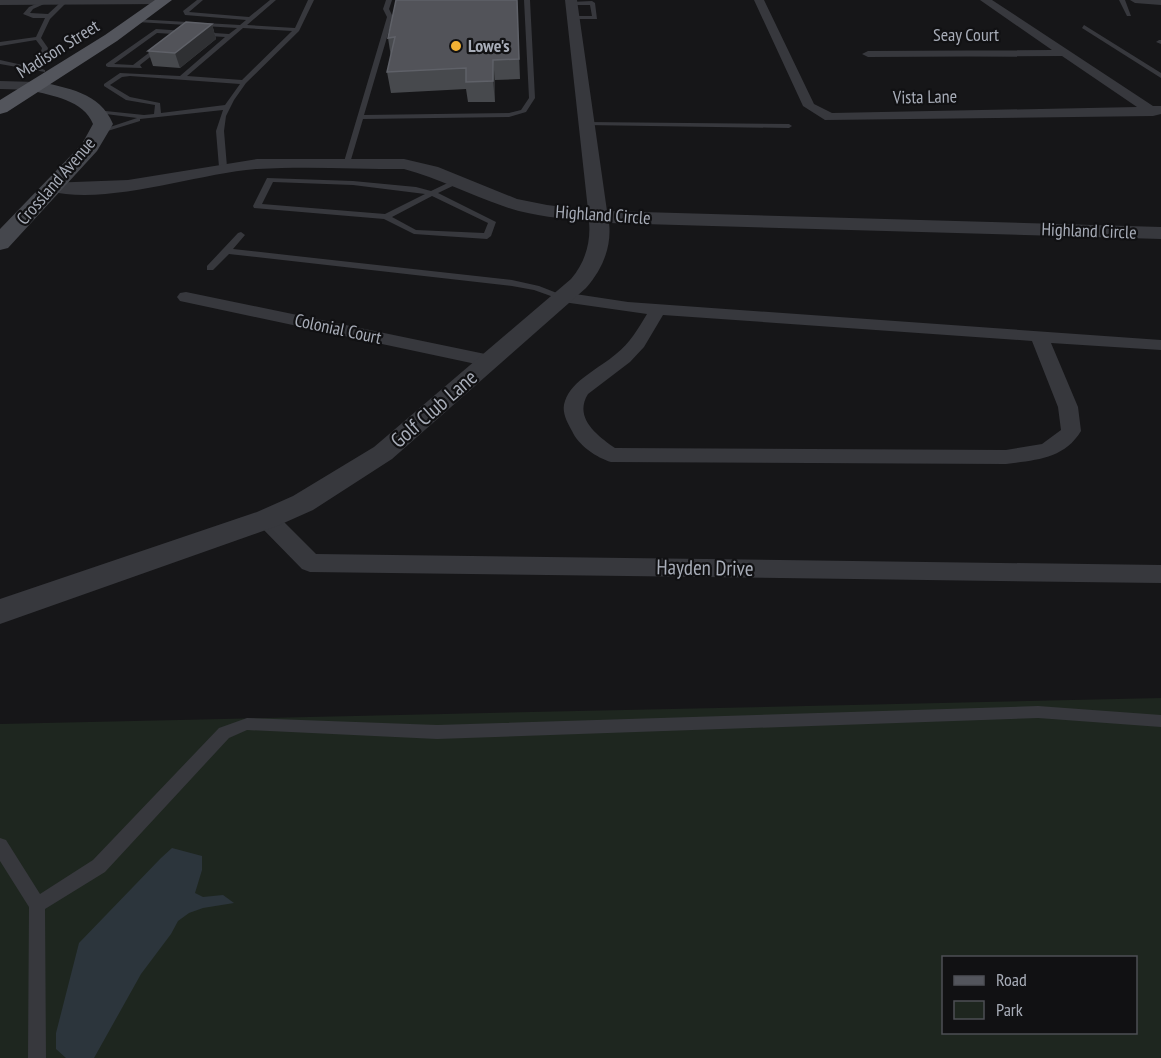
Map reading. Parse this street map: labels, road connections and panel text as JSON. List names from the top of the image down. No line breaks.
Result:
{"streets":{"main road":["Madison Street","Crossland Avenue"],"street":["Seay Court","Vista Lane","Highland Circle","Colonial Court","Golf Club Lane","Hayden Drive"]},"crossings":[["Madison Street","Crossland Avenue"],["Crossland Avenue","Highland Circle"],["Highland Circle","Golf Club Lane"],["Colonial Court","Golf Club Lane"],["Golf Club Lane","Hayden Drive"]],"places":["Lowe's"],"legend":["Road","Park"]}
